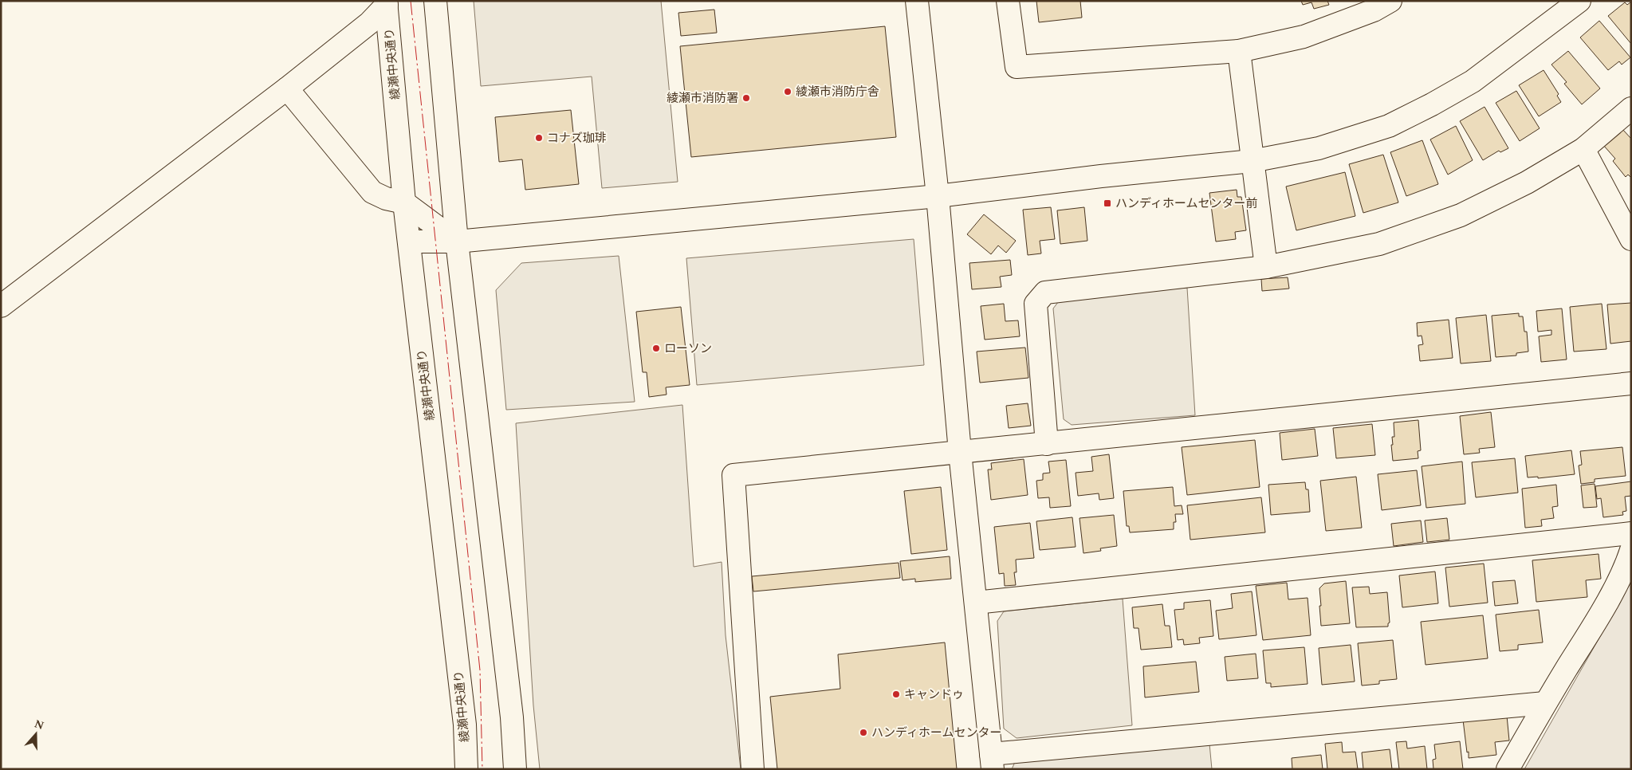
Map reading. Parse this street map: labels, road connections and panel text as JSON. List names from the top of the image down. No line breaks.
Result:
{"streets":{"street":["綾瀬中央通り"]},"places":{"other":["綾瀬市消防庁舎","綾瀬市消防署","コナズ珈琲","ローソン","キャンドゥ","ハンディホームセンター"],"transit":["ハンディホームセンター前"]},"north":"top"}
